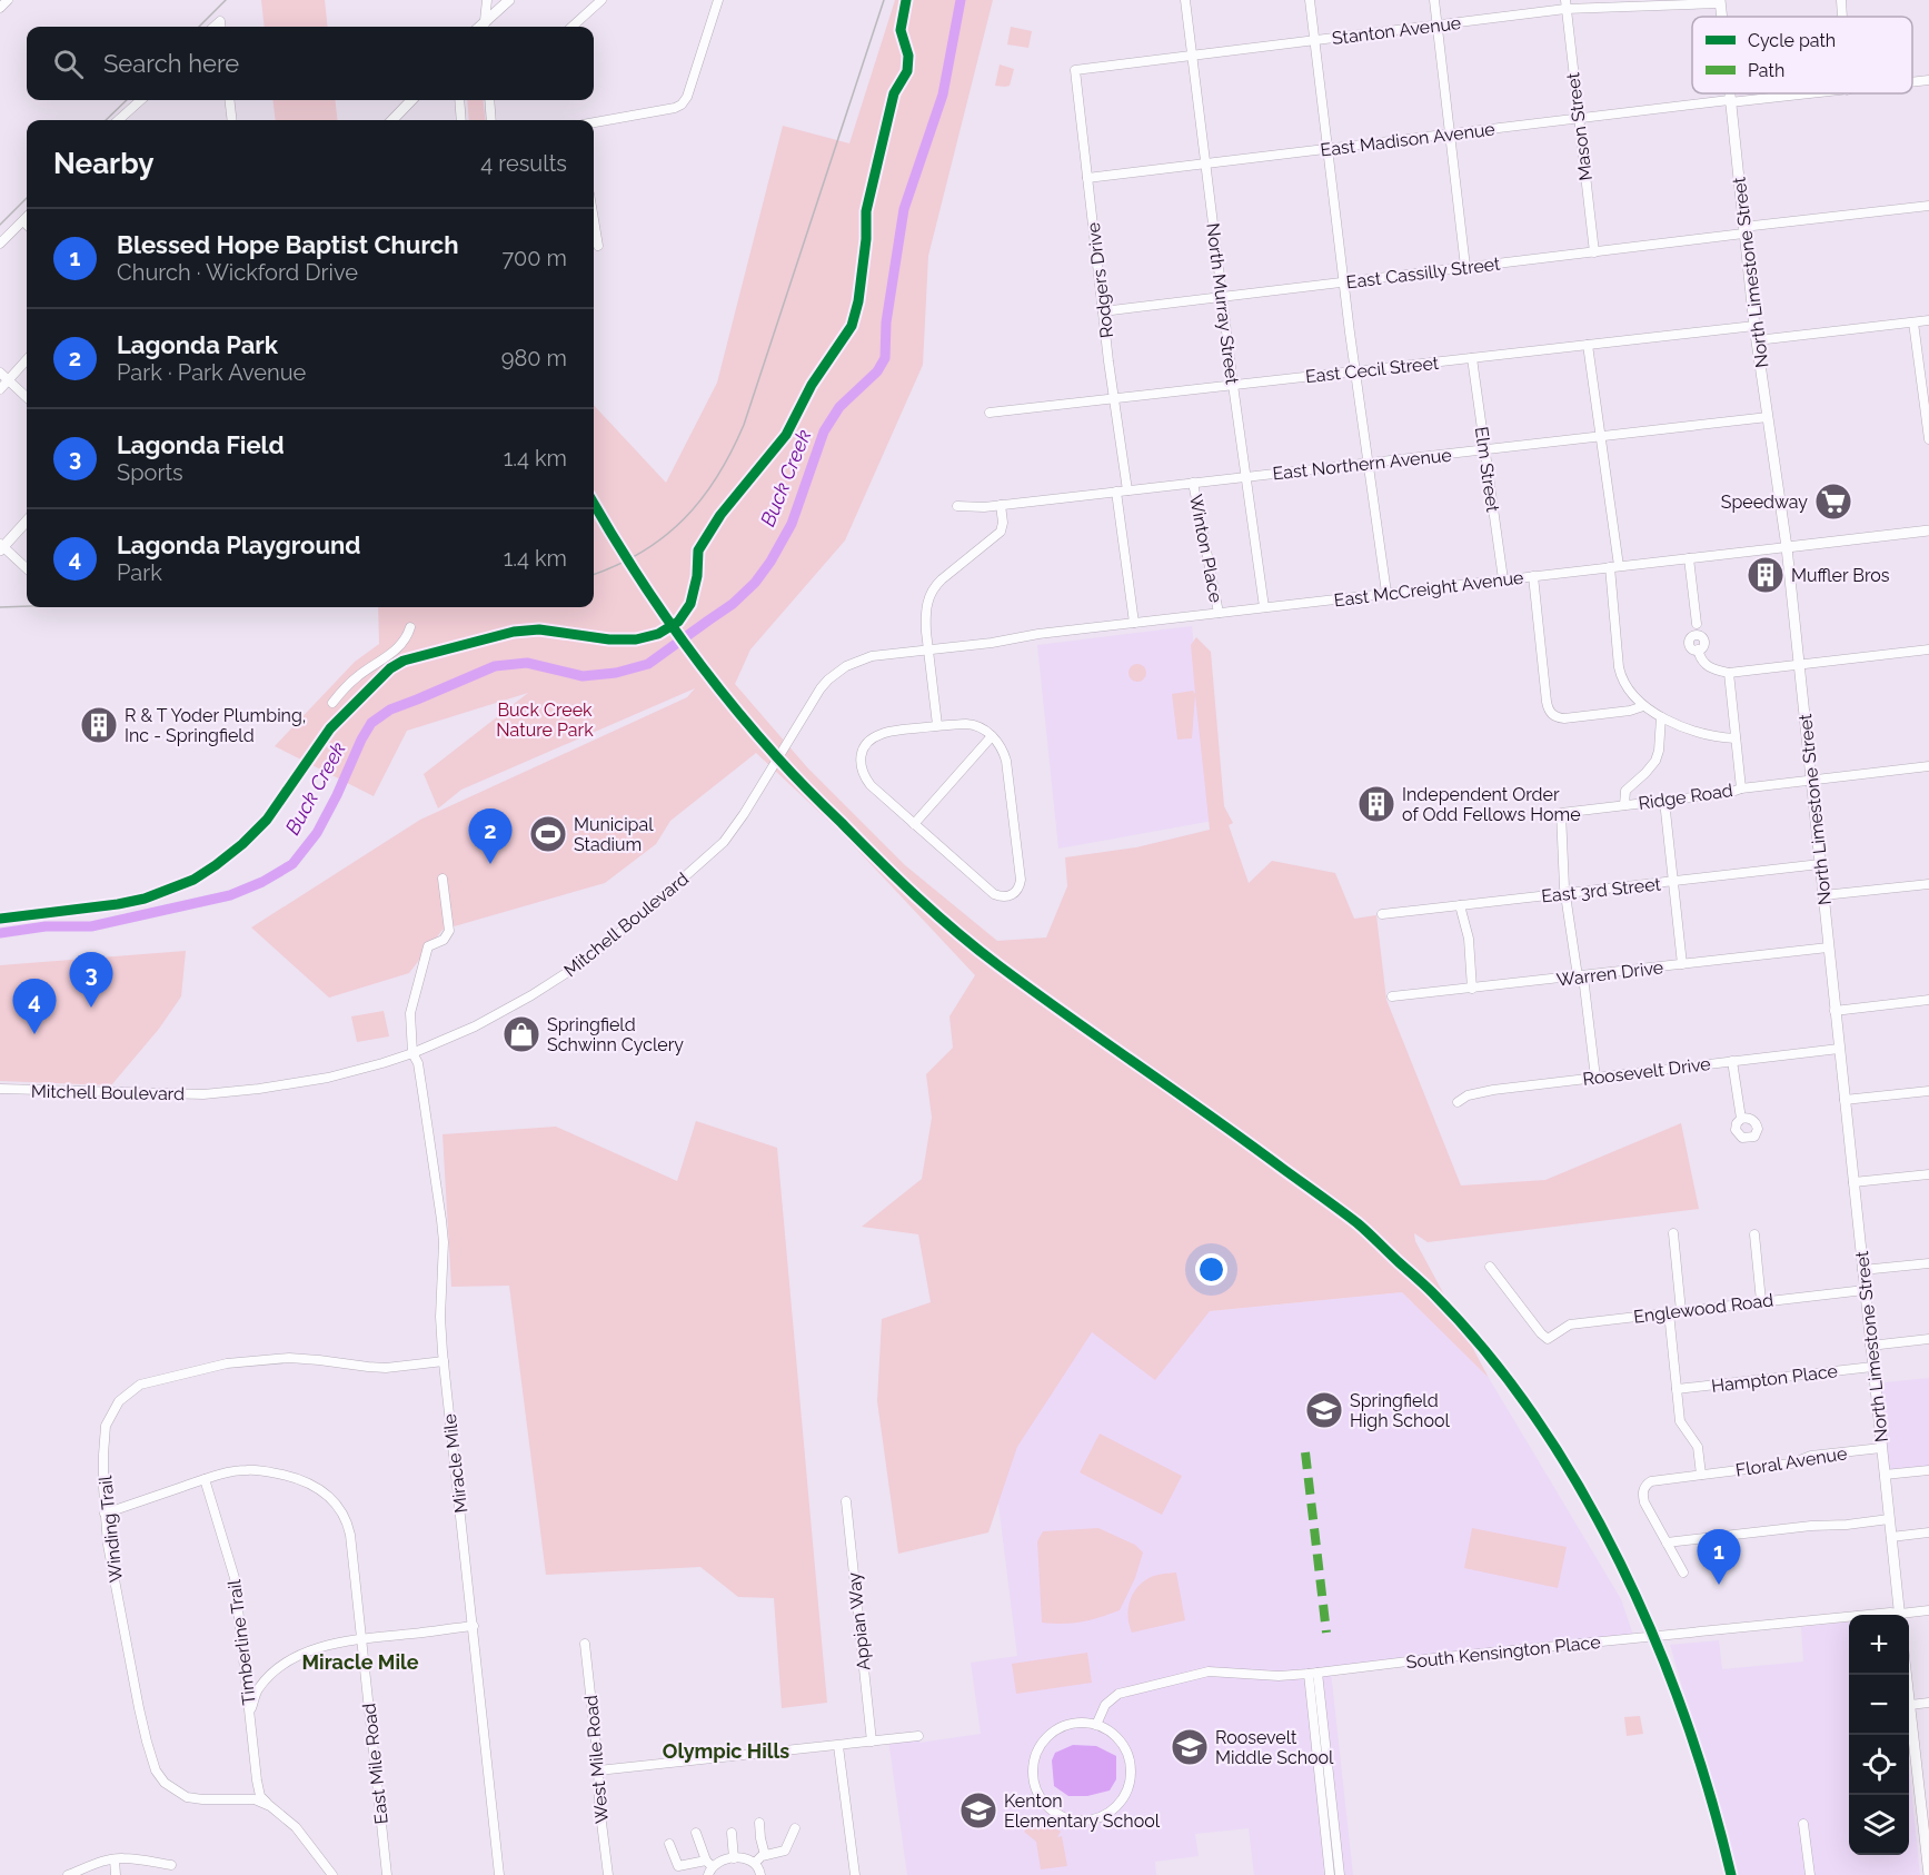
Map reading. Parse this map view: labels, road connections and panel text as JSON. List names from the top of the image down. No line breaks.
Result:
{"streets":{"main road":["North Limestone Street","East McCreight Avenue"],"street":["Stanton Avenue","Mason Street","East Madison Avenue","East Cassilly Street","Rodgers Drive","North Murray Street","East Cecil Street","East Northern Avenue","Elm Street","Winton Place","Ridge Road","East 3rd Street","Mitchell Boulevard","Warren Drive","Roosevelt Drive","Englewood Road","Hampton Place","Floral Avenue","Miracle Mile","Winding Trail","Appian Way","Timberline Trail","South Kensington Place","West Mile Road","East Mile Road"]},"crossings":[["Stanton Avenue","Mason Street"],["Stanton Avenue","Rodgers Drive"],["Stanton Avenue","North Murray Street"],["Mason Street","East Madison Avenue"],["Mason Street","East Cassilly Street"],["East Madison Avenue","North Limestone Street"],["East Madison Avenue","Rodgers Drive"],["East Madison Avenue","North Murray Street"],["East Cassilly Street","North Limestone Street"],["East Cassilly Street","Rodgers Drive"],["East Cassilly Street","North Murray Street"],["North Limestone Street","East Cecil Street"],["North Limestone Street","East Northern Avenue"],["North Limestone Street","East McCreight Avenue"],["North Limestone Street","Ridge Road"],["North Limestone Street","East 3rd Street"],["North Limestone Street","Warren Drive"],["North Limestone Street","Roosevelt Drive"],["North Limestone Street","Englewood Road"],["North Limestone Street","Hampton Place"],["North Limestone Street","Floral Avenue"],["Rodgers Drive","East Cecil Street"],["Rodgers Drive","East Northern Avenue"],["North Murray Street","East Cecil Street"],["North Murray Street","East Northern Avenue"],["North Murray Street","East McCreight Avenue"],["East Cecil Street","Elm Street"],["East Northern Avenue","Elm Street"],["East Northern Avenue","Winton Place"],["Elm Street","East McCreight Avenue"],["Winton Place","East McCreight Avenue"],["East McCreight Avenue","Mitchell Boulevard"],["Ridge Road","East 3rd Street"],["Mitchell Boulevard","Miracle Mile"],["Miracle Mile","Winding Trail"],["Winding Trail","Timberline Trail"],["Winding Trail","East Mile Road"],["Timberline Trail","East Mile Road"]],"districts":["Miracle Mile","Olympic Hills"],"water":["Buck Creek"],"parks":["Buck Creek Nature Park"],"places":{"supermarket":["Speedway"],"building":["Muffler Bros","R & T Yoder Plumbing, Inc - Springfield","Independent Order of Odd Fellows Home"],"sports":["Municipal Stadium"],"shop":["Springfield Schwinn Cyclery"],"school or university":["Springfield High School","Roosevelt Middle School","Kenton Elementary School"]},"legend":["Cycle path","Path"],"page":{"search":"Search here","heading":["Nearby","4 results"],"list":[{"mark":"1","name":"Blessed Hope Baptist Church","note":"Church · Wickford Drive","value":"700 m"},{"mark":"2","name":"Lagonda Park","note":"Park · Park Avenue","value":"980 m"},{"mark":"3","name":"Lagonda Field","note":"Sports","value":"1.4 km"},{"mark":"4","name":"Lagonda Playground","note":"Park","value":"1.4 km"}],"pins":["2","3","4","1"],"map_buttons":["+","−"]}}
